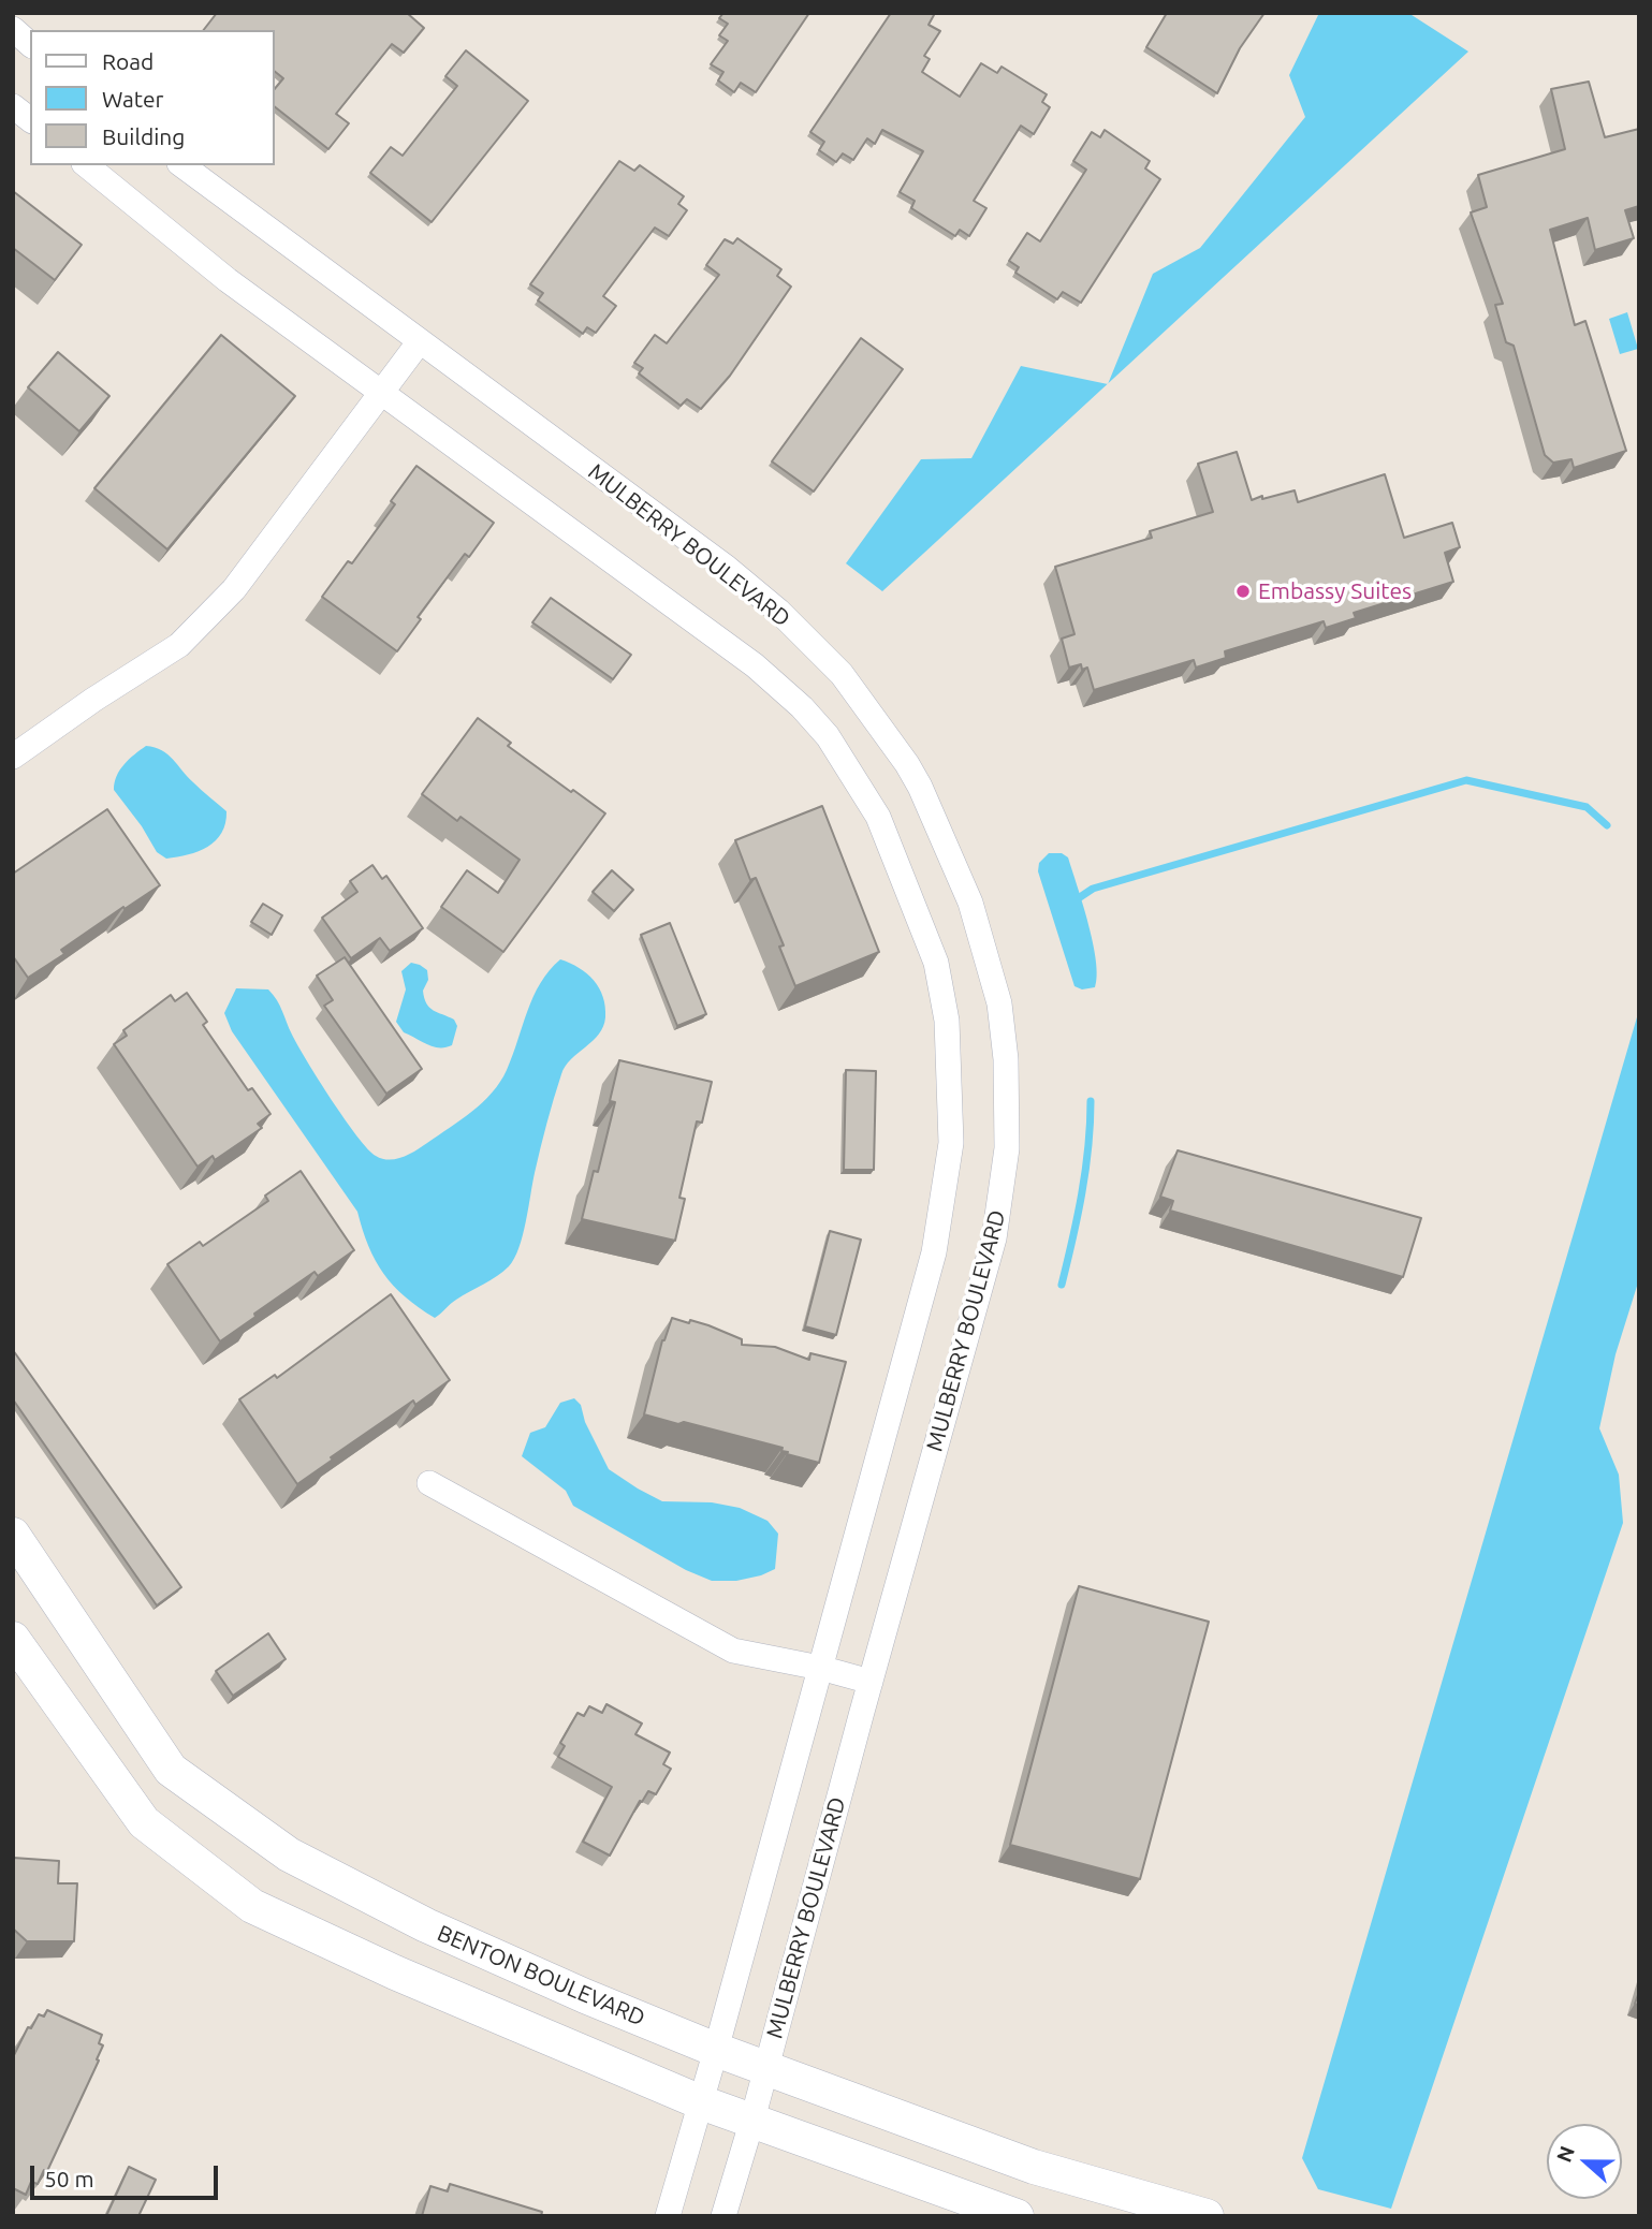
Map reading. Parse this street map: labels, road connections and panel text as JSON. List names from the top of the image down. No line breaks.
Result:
{"streets":{"street":["MULBERRY BOULEVARD","BENTON BOULEVARD"]},"crossings":[["MULBERRY BOULEVARD","BENTON BOULEVARD"]],"places":["Embassy Suites"],"legend":["Road","Water","Building"],"scale_bar":"50 m","north":"left"}
